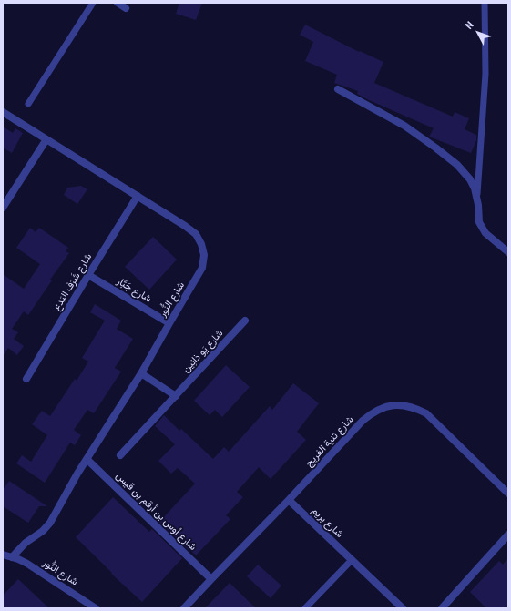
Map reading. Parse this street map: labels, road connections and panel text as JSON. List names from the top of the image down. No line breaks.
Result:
{"streets":{"street":["شارع شَرَف البَدع","شارع جَبَّار","شارع النُّور","شارع يَو ذانِين","شارع ثنية الفريج","شارع أوس بن أرقم بن قيس","شارع بريم"]},"crossings":[["شارع شَرَف البَدع","شارع جَبَّار"],["شارع شَرَف البَدع","شارع النُّور"],["شارع جَبَّار","شارع النُّور"],["شارع النُّور","شارع أوس بن أرقم بن قيس"],["شارع ثنية الفريج","شارع أوس بن أرقم بن قيس"],["شارع ثنية الفريج","شارع بريم"]],"north":"top left"}
